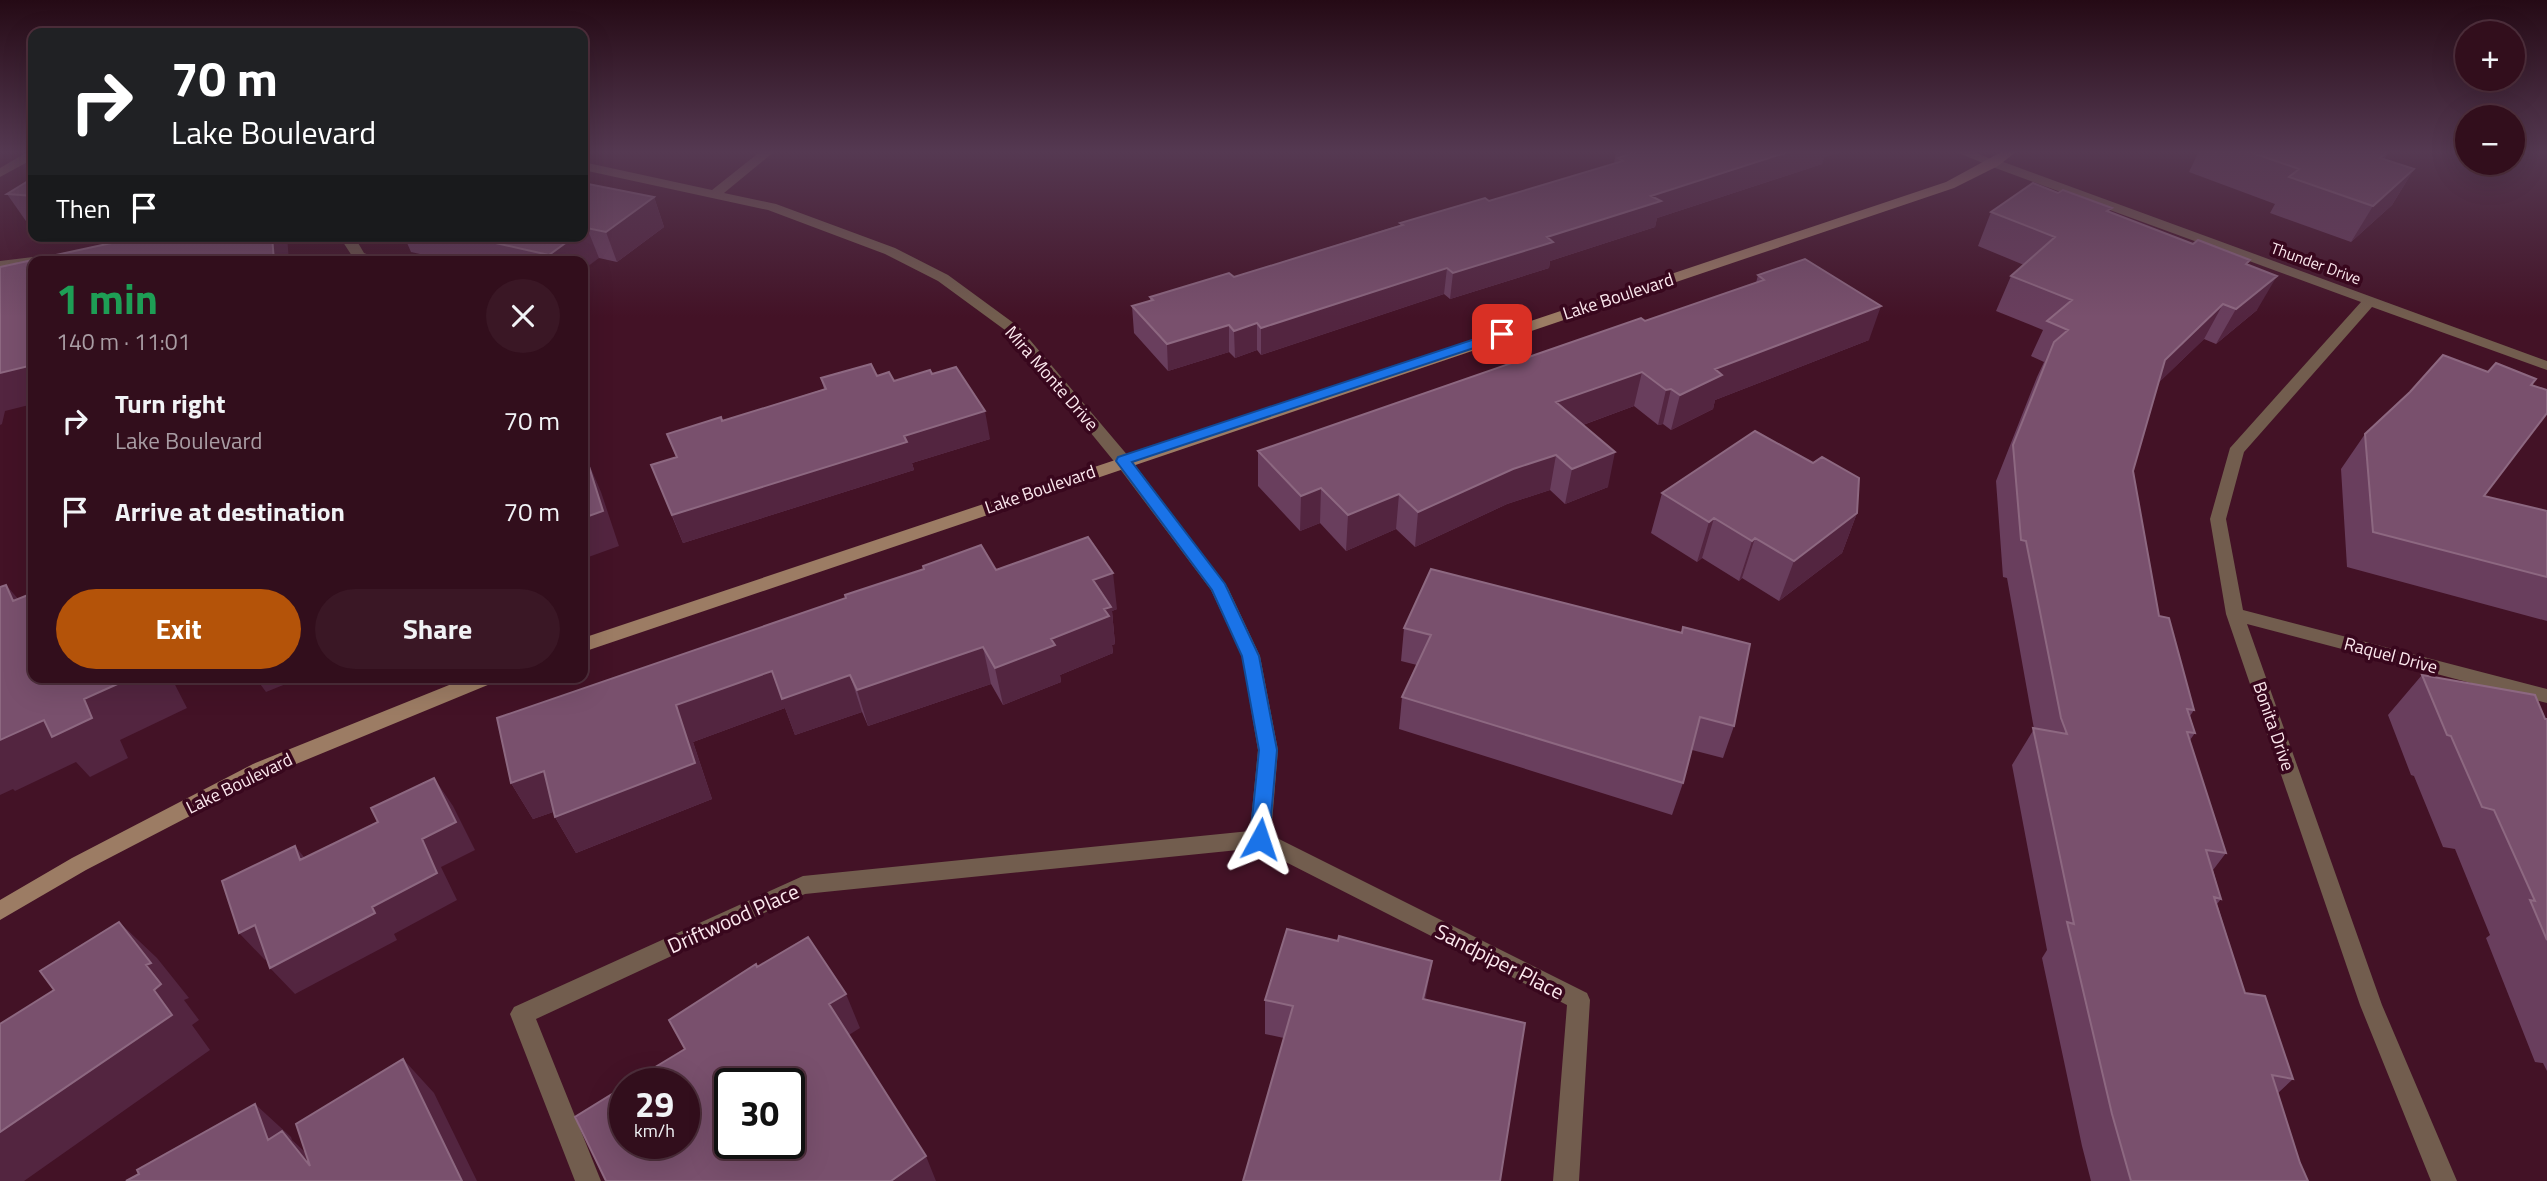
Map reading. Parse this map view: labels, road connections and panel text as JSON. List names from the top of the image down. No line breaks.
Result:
{"streets":{"main road":["Lake Boulevard"],"street":["Thunder Drive","Mira Monte Drive","Raquel Drive","Bonita Drive","Driftwood Place","Sandpiper Place"]},"crossings":[["Thunder Drive","Bonita Drive"],["Lake Boulevard","Mira Monte Drive"],["Mira Monte Drive","Driftwood Place"],["Mira Monte Drive","Sandpiper Place"],["Raquel Drive","Bonita Drive"],["Driftwood Place","Sandpiper Place"]],"page":{"map_buttons":["+","−"],"turn":["70 m","Lake Boulevard"],"then":"Then","heading":["1 min","140 m · 11:01"],"list":[{"name":"Turn right","note":"Lake Boulevard","value":"70 m"},{"name":"Arrive at destination","value":"70 m"}],"buttons":["Exit","Share"],"speed":"29 km/h","limit":"30"}}
